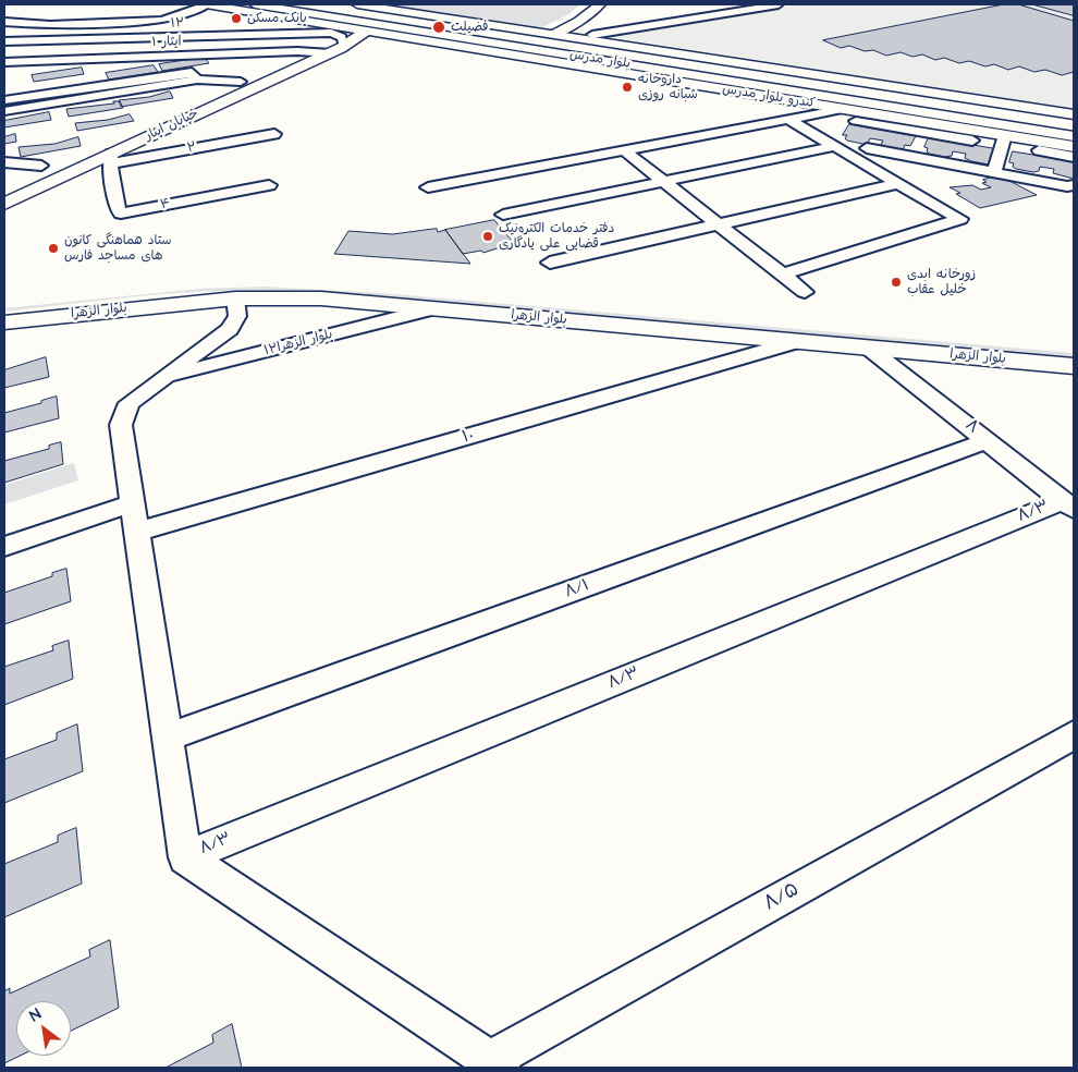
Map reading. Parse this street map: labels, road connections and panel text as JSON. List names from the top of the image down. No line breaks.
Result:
{"streets":{"main road":["بلوار مدرس","کندرو بلوار مدرس","خیابان ایثار","بلوار الزهرا"],"street":["۱۲","ایثار ۱","۲","۴","بلوار الزهرا۱۲","۸","۱۰","۸/۳","۸/۱","۸/۵"]},"crossings":[["۱۲","کندرو بلوار مدرس"],["ایثار ۱","خیابان ایثار"],["بلوار مدرس","کندرو بلوار مدرس"],["خیابان ایثار","۲"],["خیابان ایثار","۴"],["۲","۴"],["بلوار الزهرا","بلوار الزهرا۱۲"],["بلوار الزهرا","۸"],["بلوار الزهرا","۱۰"],["۸","۸/۳"],["۸","۸/۱"]],"places":["بانک مسکن","فضیلت","داروخانه شبانه روزی","دفتر خدمات الکترونیک قضایی علی یادگاری","ستاد هماهنگی کانون های مساجد فارس","زورخانه ابدی خلیل عقاب"],"north":"top left"}
